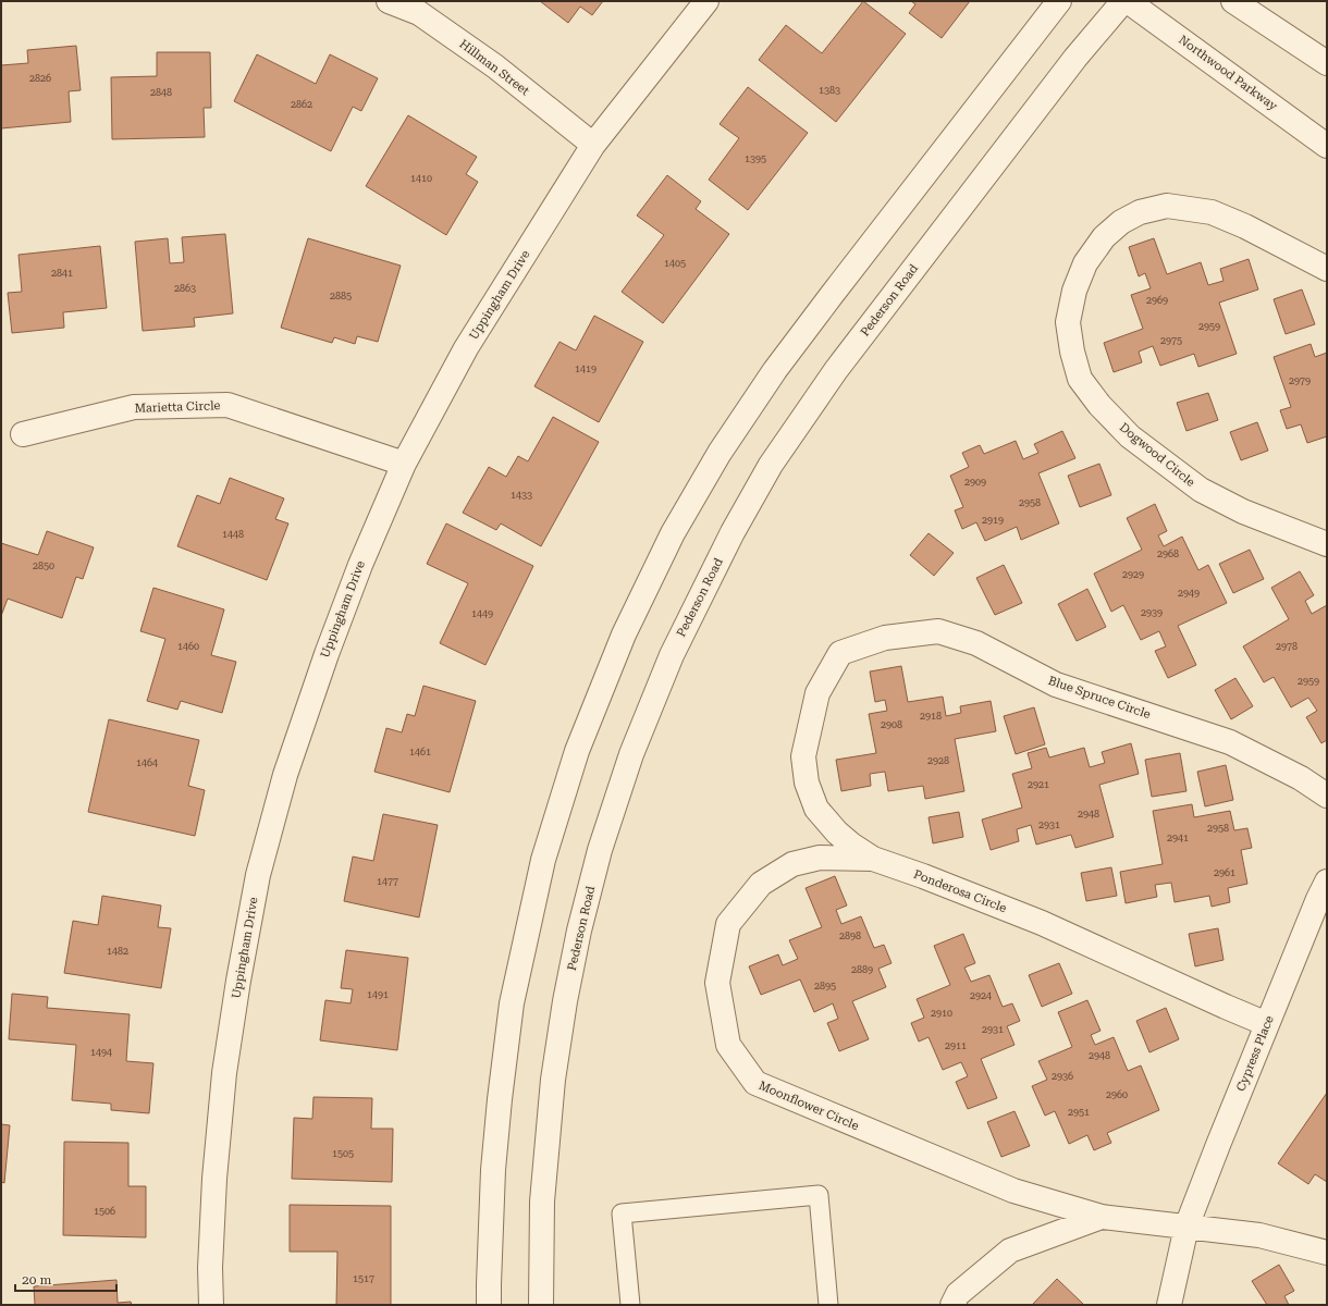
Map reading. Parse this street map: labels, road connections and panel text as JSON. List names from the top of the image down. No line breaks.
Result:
{"streets":{"street":["Hillman Street","Northwood Parkway","Uppingham Drive","Pederson Road","Marietta Circle","Dogwood Circle","Blue Spruce Circle","Ponderosa Circle","Cypress Place","Moonflower Circle"]},"crossings":[["Hillman Street","Uppingham Drive"],["Uppingham Drive","Marietta Circle"],["Blue Spruce Circle","Ponderosa Circle"],["Ponderosa Circle","Cypress Place"],["Ponderosa Circle","Moonflower Circle"],["Cypress Place","Moonflower Circle"]],"house_numbers":["2826","1383","2848","2862","1395","1410","1405","2841","2863","2885","2969","2959","2975","1419","2979","2909","1433","2958","2919","1448","2968","2850","2929","2949","2939","1449","1460","2978","2959","2918","2908","1461","2928","1464","2921","2948","2931","2958","2941","2961","1477","2898","1482","2889","2895","1491","2924","2910","2931","2911","1494","2948","2936","2960","2951","1505","1506","1517"],"scale_bar":"20 m"}
